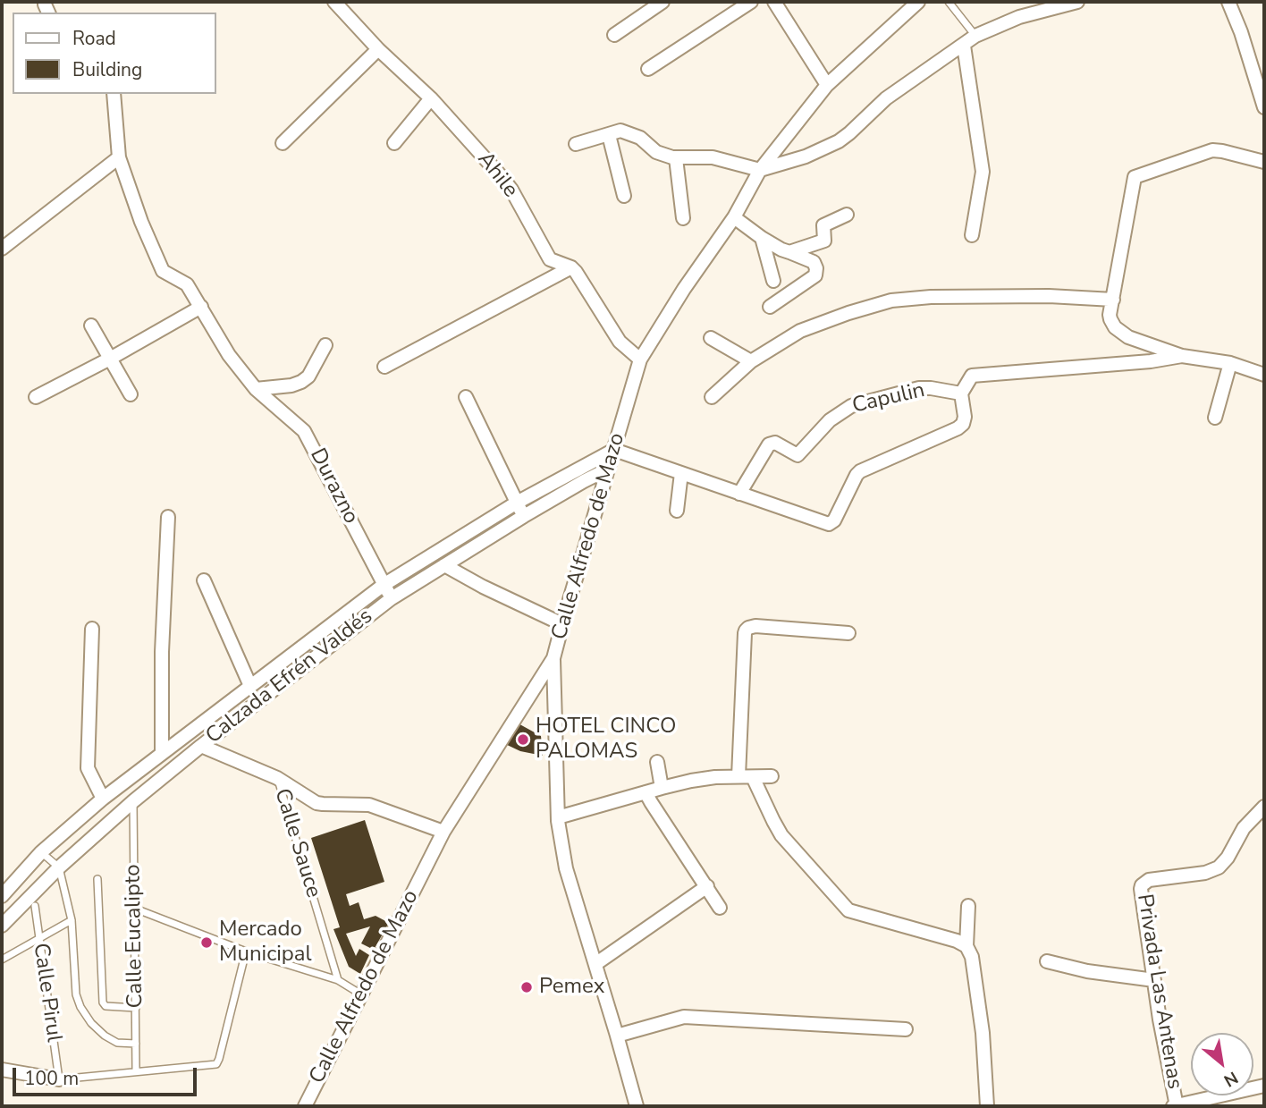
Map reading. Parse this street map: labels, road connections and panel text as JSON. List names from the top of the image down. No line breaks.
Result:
{"streets":{"street":["Ahile","Capulin","Durazno","Calle Alfredo de Mazo","Calzada Efrén Valdés","Privada Las Antenas"],"lane":["Calle Sauce","Calle Eucalipto","Calle Pirul"]},"crossings":[["Ahile","Calle Alfredo de Mazo"],["Durazno","Calzada Efrén Valdés"],["Calle Alfredo de Mazo","Calzada Efrén Valdés"],["Calzada Efrén Valdés","Calle Eucalipto"]],"places":["HOTEL CINCO PALOMAS","Mercado Municipal","Pemex"],"legend":["Road","Building"],"scale_bar":"100 m","north":"bottom right"}
